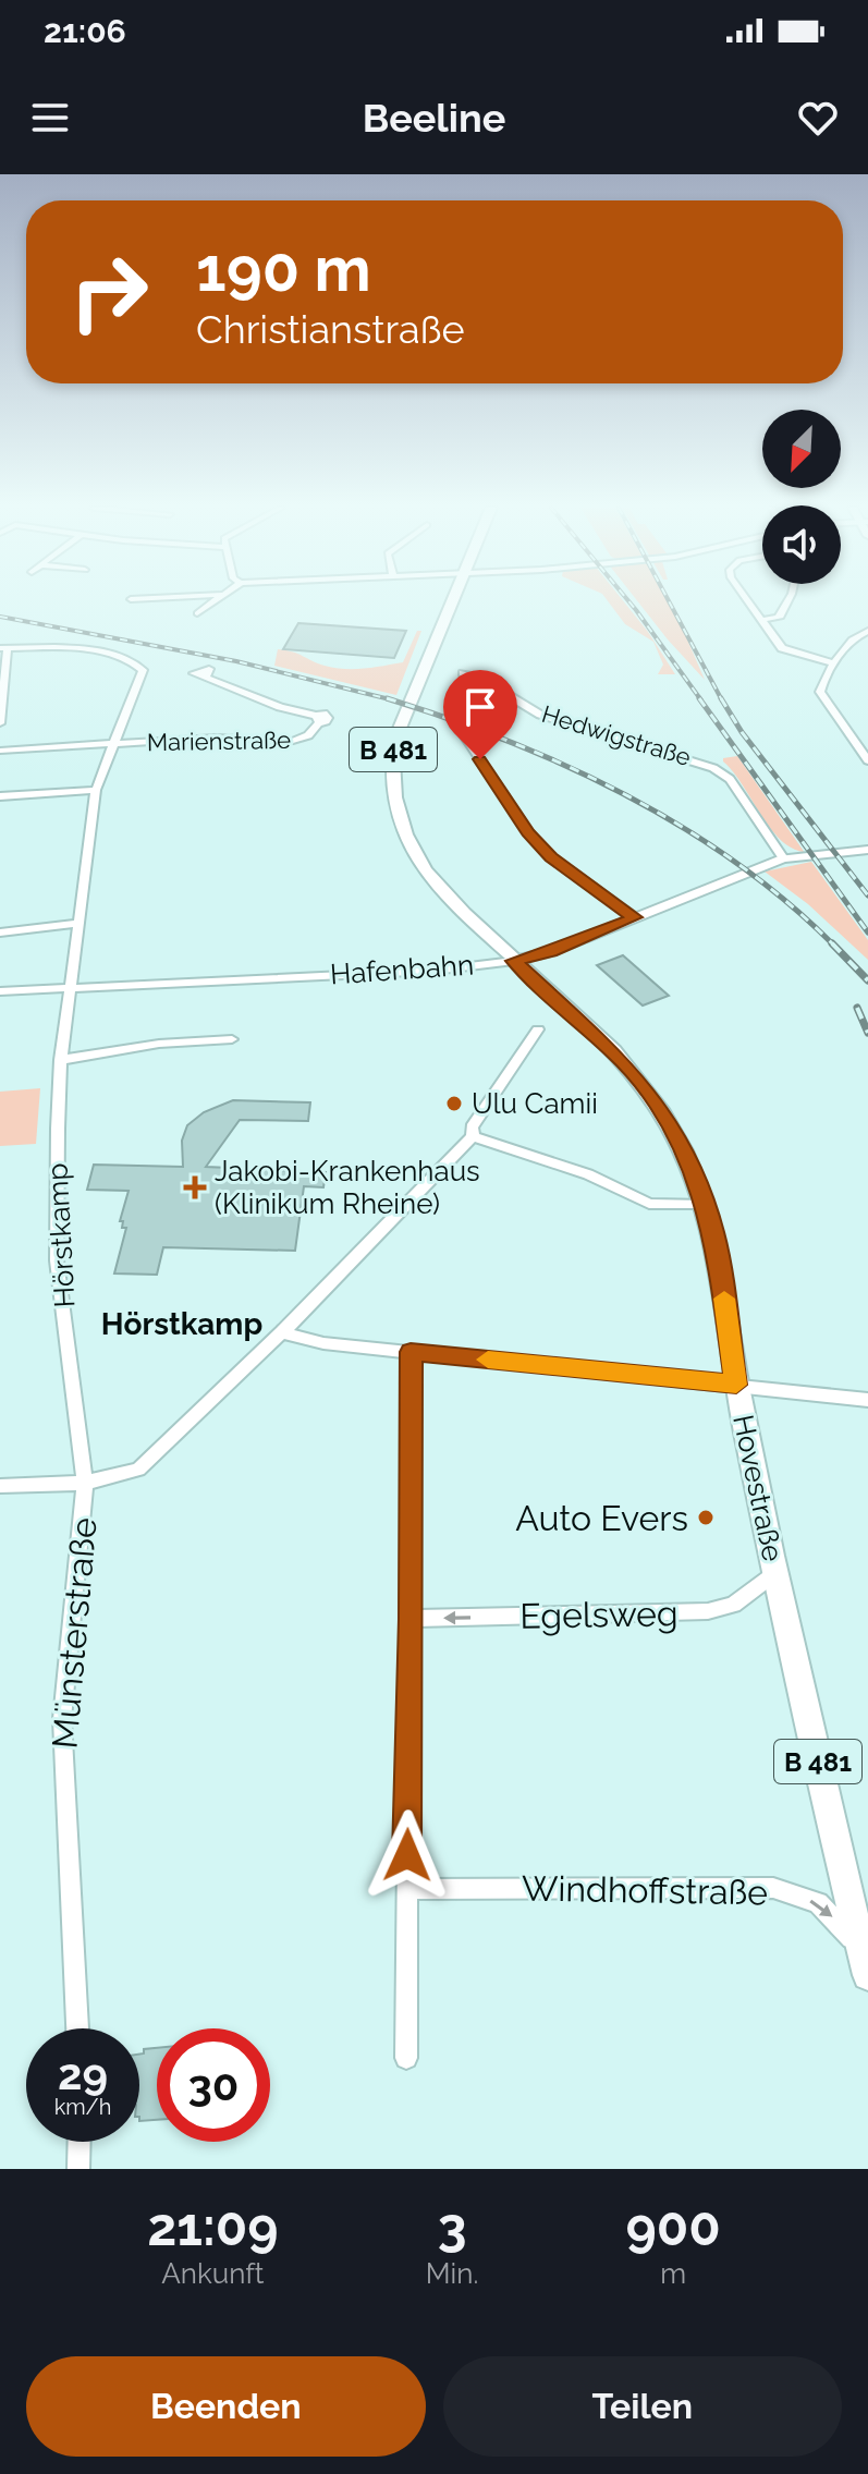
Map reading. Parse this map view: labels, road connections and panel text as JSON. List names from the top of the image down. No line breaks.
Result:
{"streets":{"main road":["B 481","Hovestraße"],"street":["Hedwigstraße","Marienstraße","Hafenbahn","Hörstkamp","Egelsweg","Münsterstraße","Windhoffstraße"]},"crossings":[["Hedwigstraße","Hafenbahn"],["Marienstraße","Hörstkamp"],["B 481","Hafenbahn"],["B 481","Hovestraße"],["Hafenbahn","Hörstkamp"],["Hafenbahn","Hovestraße"],["Hörstkamp","Münsterstraße"],["Hovestraße","Egelsweg"],["Hovestraße","Windhoffstraße"]],"one_way":["Egelsweg","Windhoffstraße"],"districts":["Hörstkamp"],"places":{"other":["Ulu Camii","Auto Evers"],"health":["Jakobi-Krankenhaus (Klinikum Rheine)"]},"north":"bottom left","page":{"status":"21:06","header":"Beeline","turn":["190 m","Christianstraße"],"speed":"29 km/h","limit":"30","eta":["21:09","Ankunft","3","Min.","900","m"],"buttons":["Beenden","Teilen"]}}
